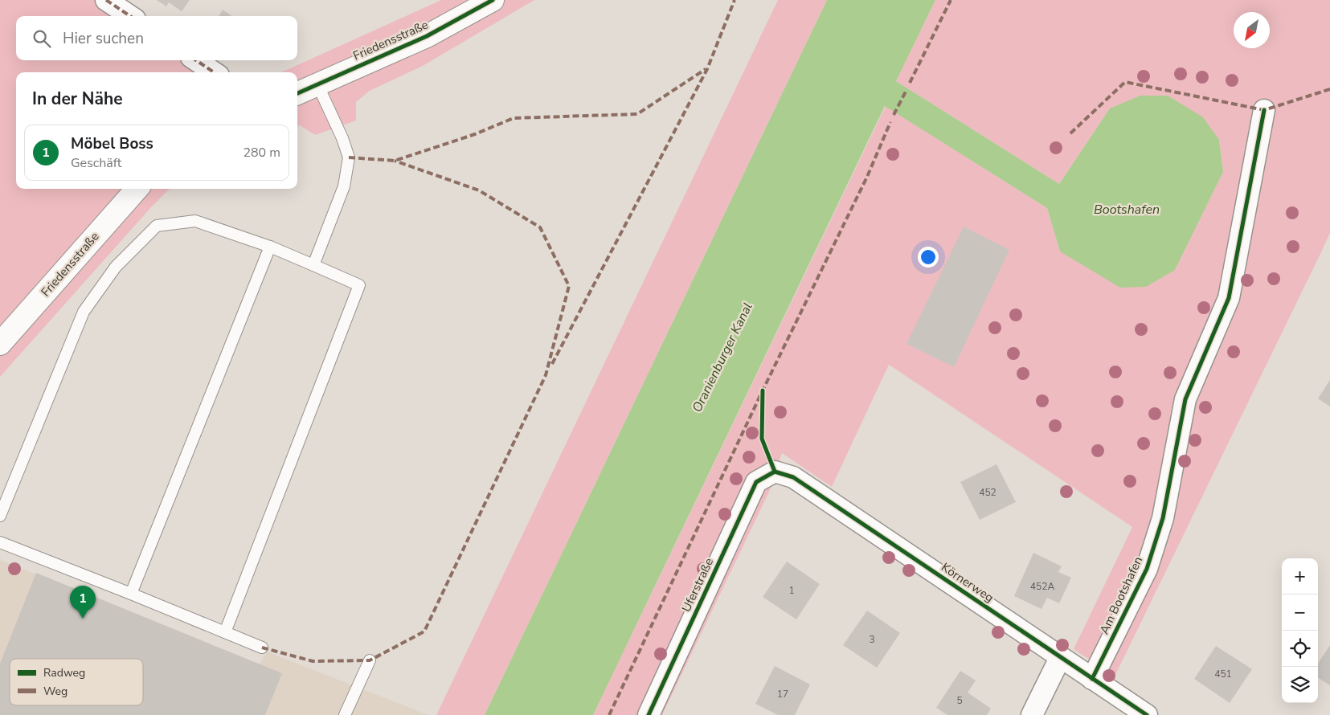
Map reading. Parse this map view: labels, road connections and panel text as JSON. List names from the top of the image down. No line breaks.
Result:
{"streets":{"street":["Friedensstraße","Körnerweg","Uferstraße","Am Bootshafen"]},"crossings":[["Körnerweg","Uferstraße"],["Körnerweg","Am Bootshafen"]],"water":["Bootshafen","Oranienburger Kanal"],"house_numbers":["452","452A","1","3","451","17","5"],"legend":["Radweg","Weg"],"north":"bottom left","page":{"search":"Hier suchen","heading":"In der Nähe","list":[{"mark":"1","name":"Möbel Boss","note":"Geschäft","value":"280 m"}],"map_buttons":["+","−"],"pins":"1"}}
